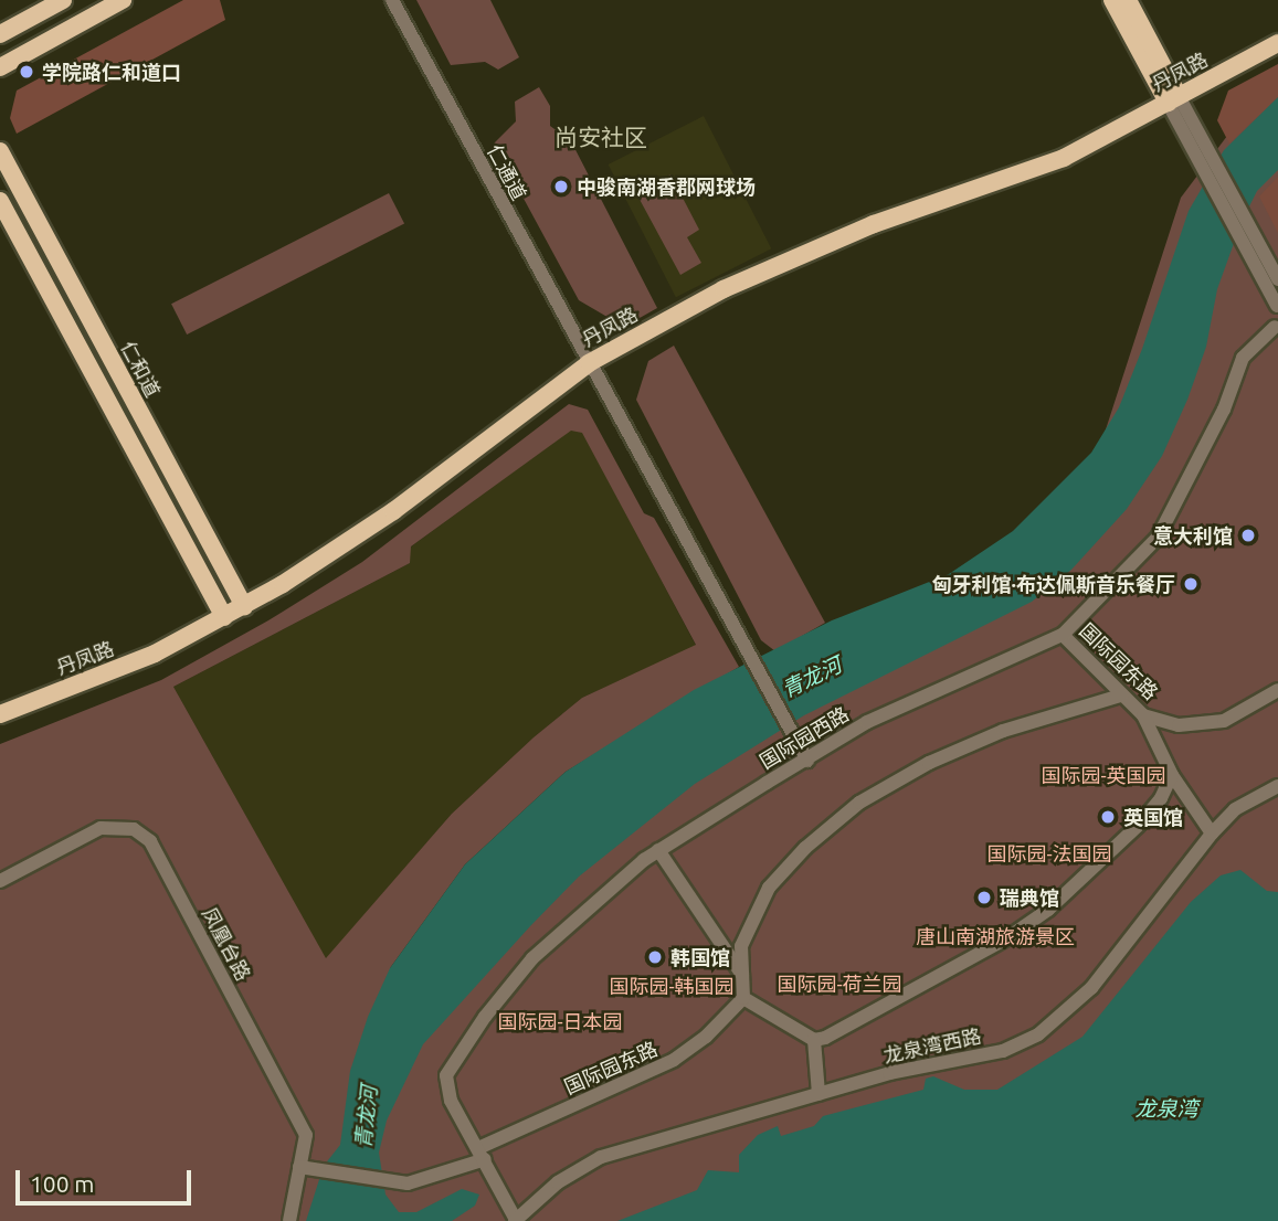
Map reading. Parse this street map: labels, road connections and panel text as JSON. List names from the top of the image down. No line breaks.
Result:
{"streets":{"main road":["丹凤路","仁和道"],"street":["仁通道","国际园东路","国际园西路","凤凰台路","龙泉湾西路"]},"crossings":[["丹凤路","仁通道"],["丹凤路","仁和道"],["仁通道","国际园西路"],["国际园东路","国际园西路"],["国际园东路","凤凰台路"],["国际园西路","龙泉湾西路"]],"districts":["尚安社区"],"water":["青龙河","龙泉湾"],"parks":["国际园-英国园","国际园-法国园","唐山南湖旅游景区","国际园-荷兰园","国际园-韩国园","国际园-日本园"],"places":["学院路仁和道口","中骏南湖香郡网球场","意大利馆","匈牙利馆·布达佩斯音乐餐厅","英国馆","瑞典馆","韩国馆"],"scale_bar":"100 m"}
